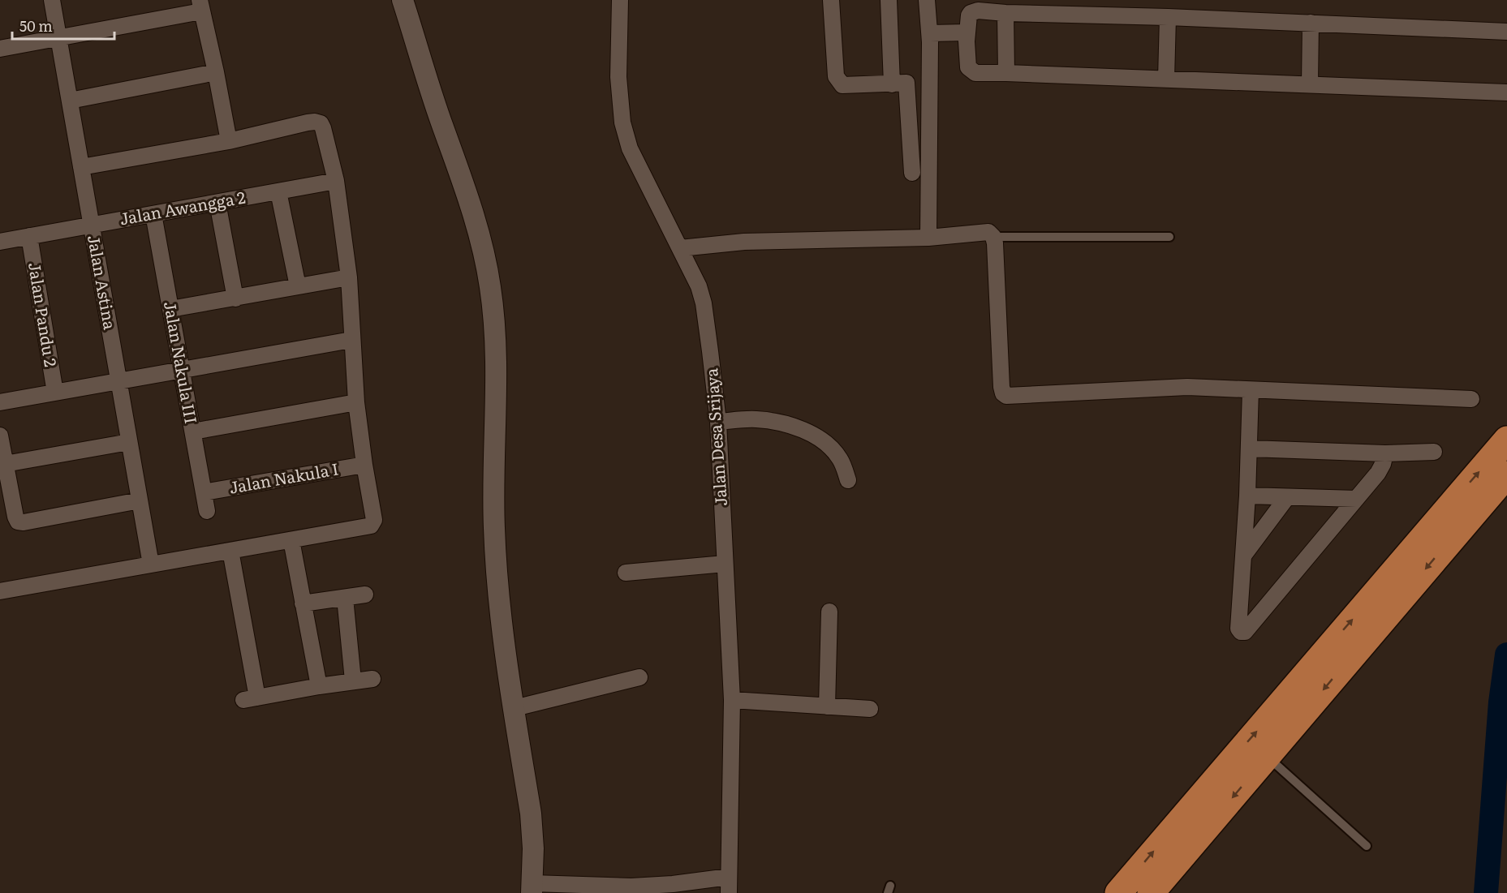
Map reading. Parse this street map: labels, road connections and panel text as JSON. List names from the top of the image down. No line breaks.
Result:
{"streets":{"street":["Jalan Awangga 2","Jalan Astina","Jalan Pandu 2","Jalan Nakula III","Jalan Desa Srijaya","Jalan Nakula I"]},"crossings":[["Jalan Awangga 2","Jalan Astina"],["Jalan Awangga 2","Jalan Pandu 2"],["Jalan Awangga 2","Jalan Nakula III"],["Jalan Nakula III","Jalan Nakula I"]],"scale_bar":"50 m"}
